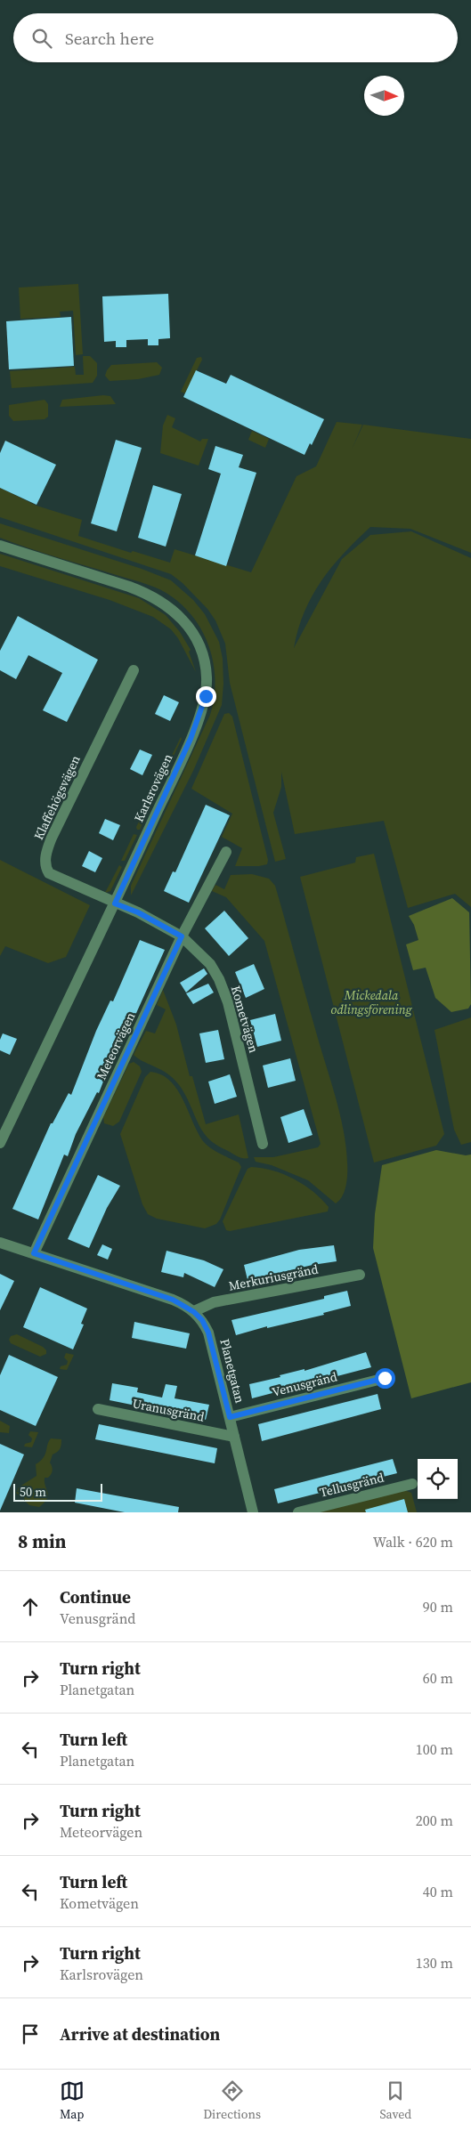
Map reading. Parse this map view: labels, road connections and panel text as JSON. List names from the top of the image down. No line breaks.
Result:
{"streets":{"street":["Karlsrovägen","Klaffehögsvägen","Kometvägen","Meteorvägen","Merkuriusgränd","Planetgatan","Venusgränd","Uranusgränd","Tellusgränd"]},"crossings":[["Karlsrovägen","Klaffehögsvägen"],["Karlsrovägen","Kometvägen"],["Klaffehögsvägen","Kometvägen"],["Kometvägen","Meteorvägen"],["Meteorvägen","Planetgatan"],["Merkuriusgränd","Planetgatan"],["Planetgatan","Venusgränd"],["Planetgatan","Uranusgränd"]],"parks":["Mickedala odlingsförening"],"scale_bar":"50 m","north":"right","page":{"search":"Search here","scale":"50 m","heading":["8 min","Walk · 620 m"],"list":[["Continue","Venusgränd","90 m"],["Turn right","Planetgatan","60 m"],["Turn left","Planetgatan","100 m"],["Turn right","Meteorvägen","200 m"],["Turn left","Kometvägen","40 m"],["Turn right","Karlsrovägen","130 m"],"Arrive at destination"],"nav":["Map","Directions","Saved"]}}
